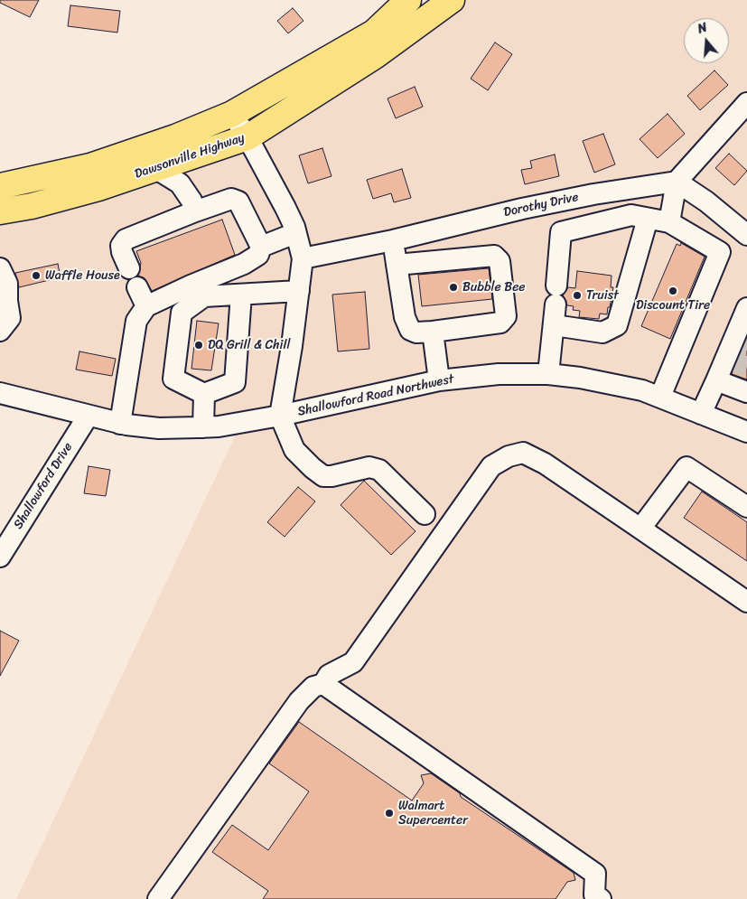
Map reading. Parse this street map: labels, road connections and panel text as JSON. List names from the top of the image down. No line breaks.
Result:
{"streets":{"main road":["Dawsonville Highway"],"street":["Dorothy Drive","Shallowford Road Northwest","Shallowford Drive"]},"crossings":[["Shallowford Road Northwest","Shallowford Drive"]],"places":["Waffle House","Bubble Bee","Discount Tire","Truist","DQ Grill & Chill","Walmart Supercenter"],"north":"top"}
